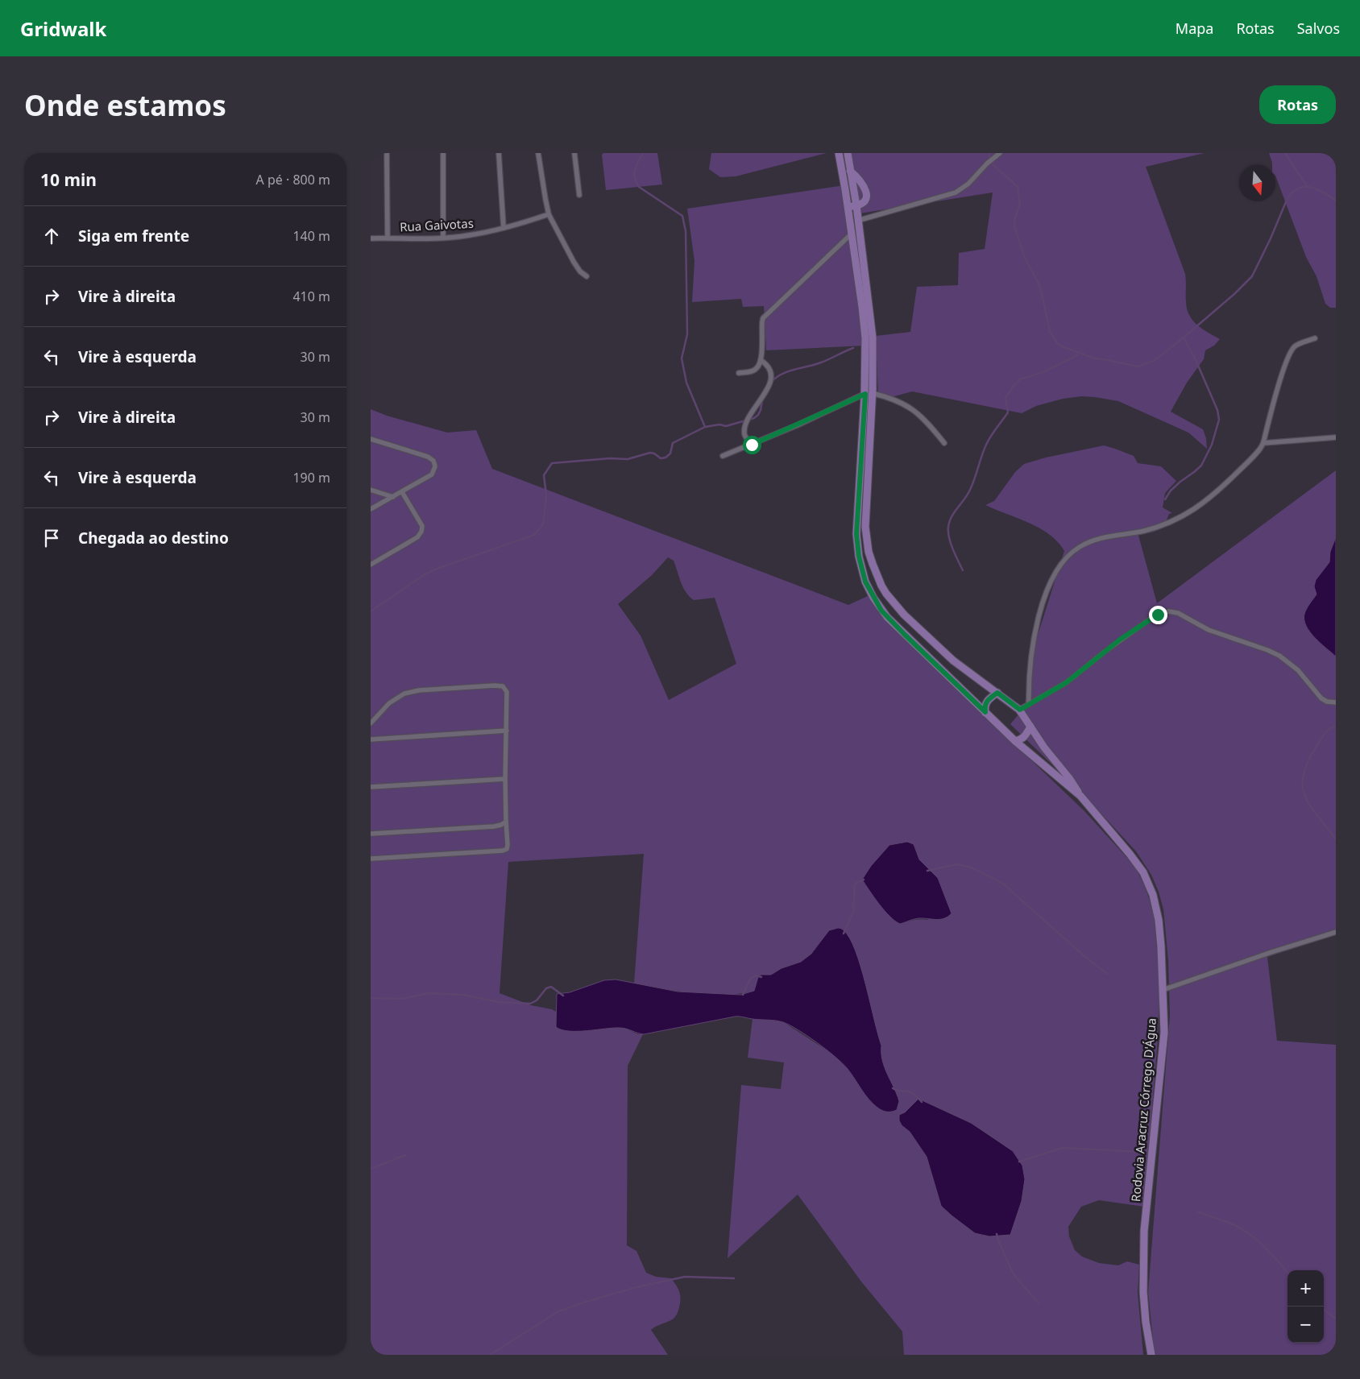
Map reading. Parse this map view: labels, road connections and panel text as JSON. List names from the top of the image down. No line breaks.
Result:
{"streets":{"main road":["Rodovia Aracruz Córrego D'Água"],"street":["Rua Gaivotas"]},"north":"bottom","page":{"header":"Gridwalk","nav":["Mapa","Rotas","Salvos"],"buttons":"Rotas","title":"Onde estamos","heading":["10 min","A pé · 800 m"],"list":[["Siga em frente","140 m"],["Vire à direita","410 m"],["Vire à esquerda","30 m"],["Vire à direita","30 m"],["Vire à esquerda","190 m"],"Chegada ao destino"],"map_buttons":["+","−"]}}
